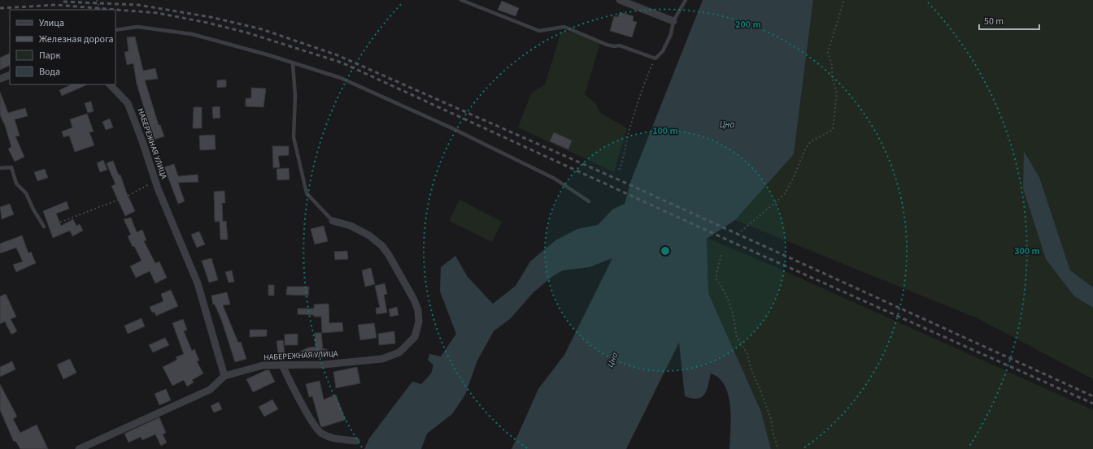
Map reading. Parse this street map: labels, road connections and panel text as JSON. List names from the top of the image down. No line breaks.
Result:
{"streets":{"street":["НАБЕРЕЖНАЯ УЛИЦА"]},"water":["Цна"],"legend":["Улица","Железная дорога","Парк","Вода"],"scale_bar":"50 m","rings":["200 m","100 m","300 m"]}
